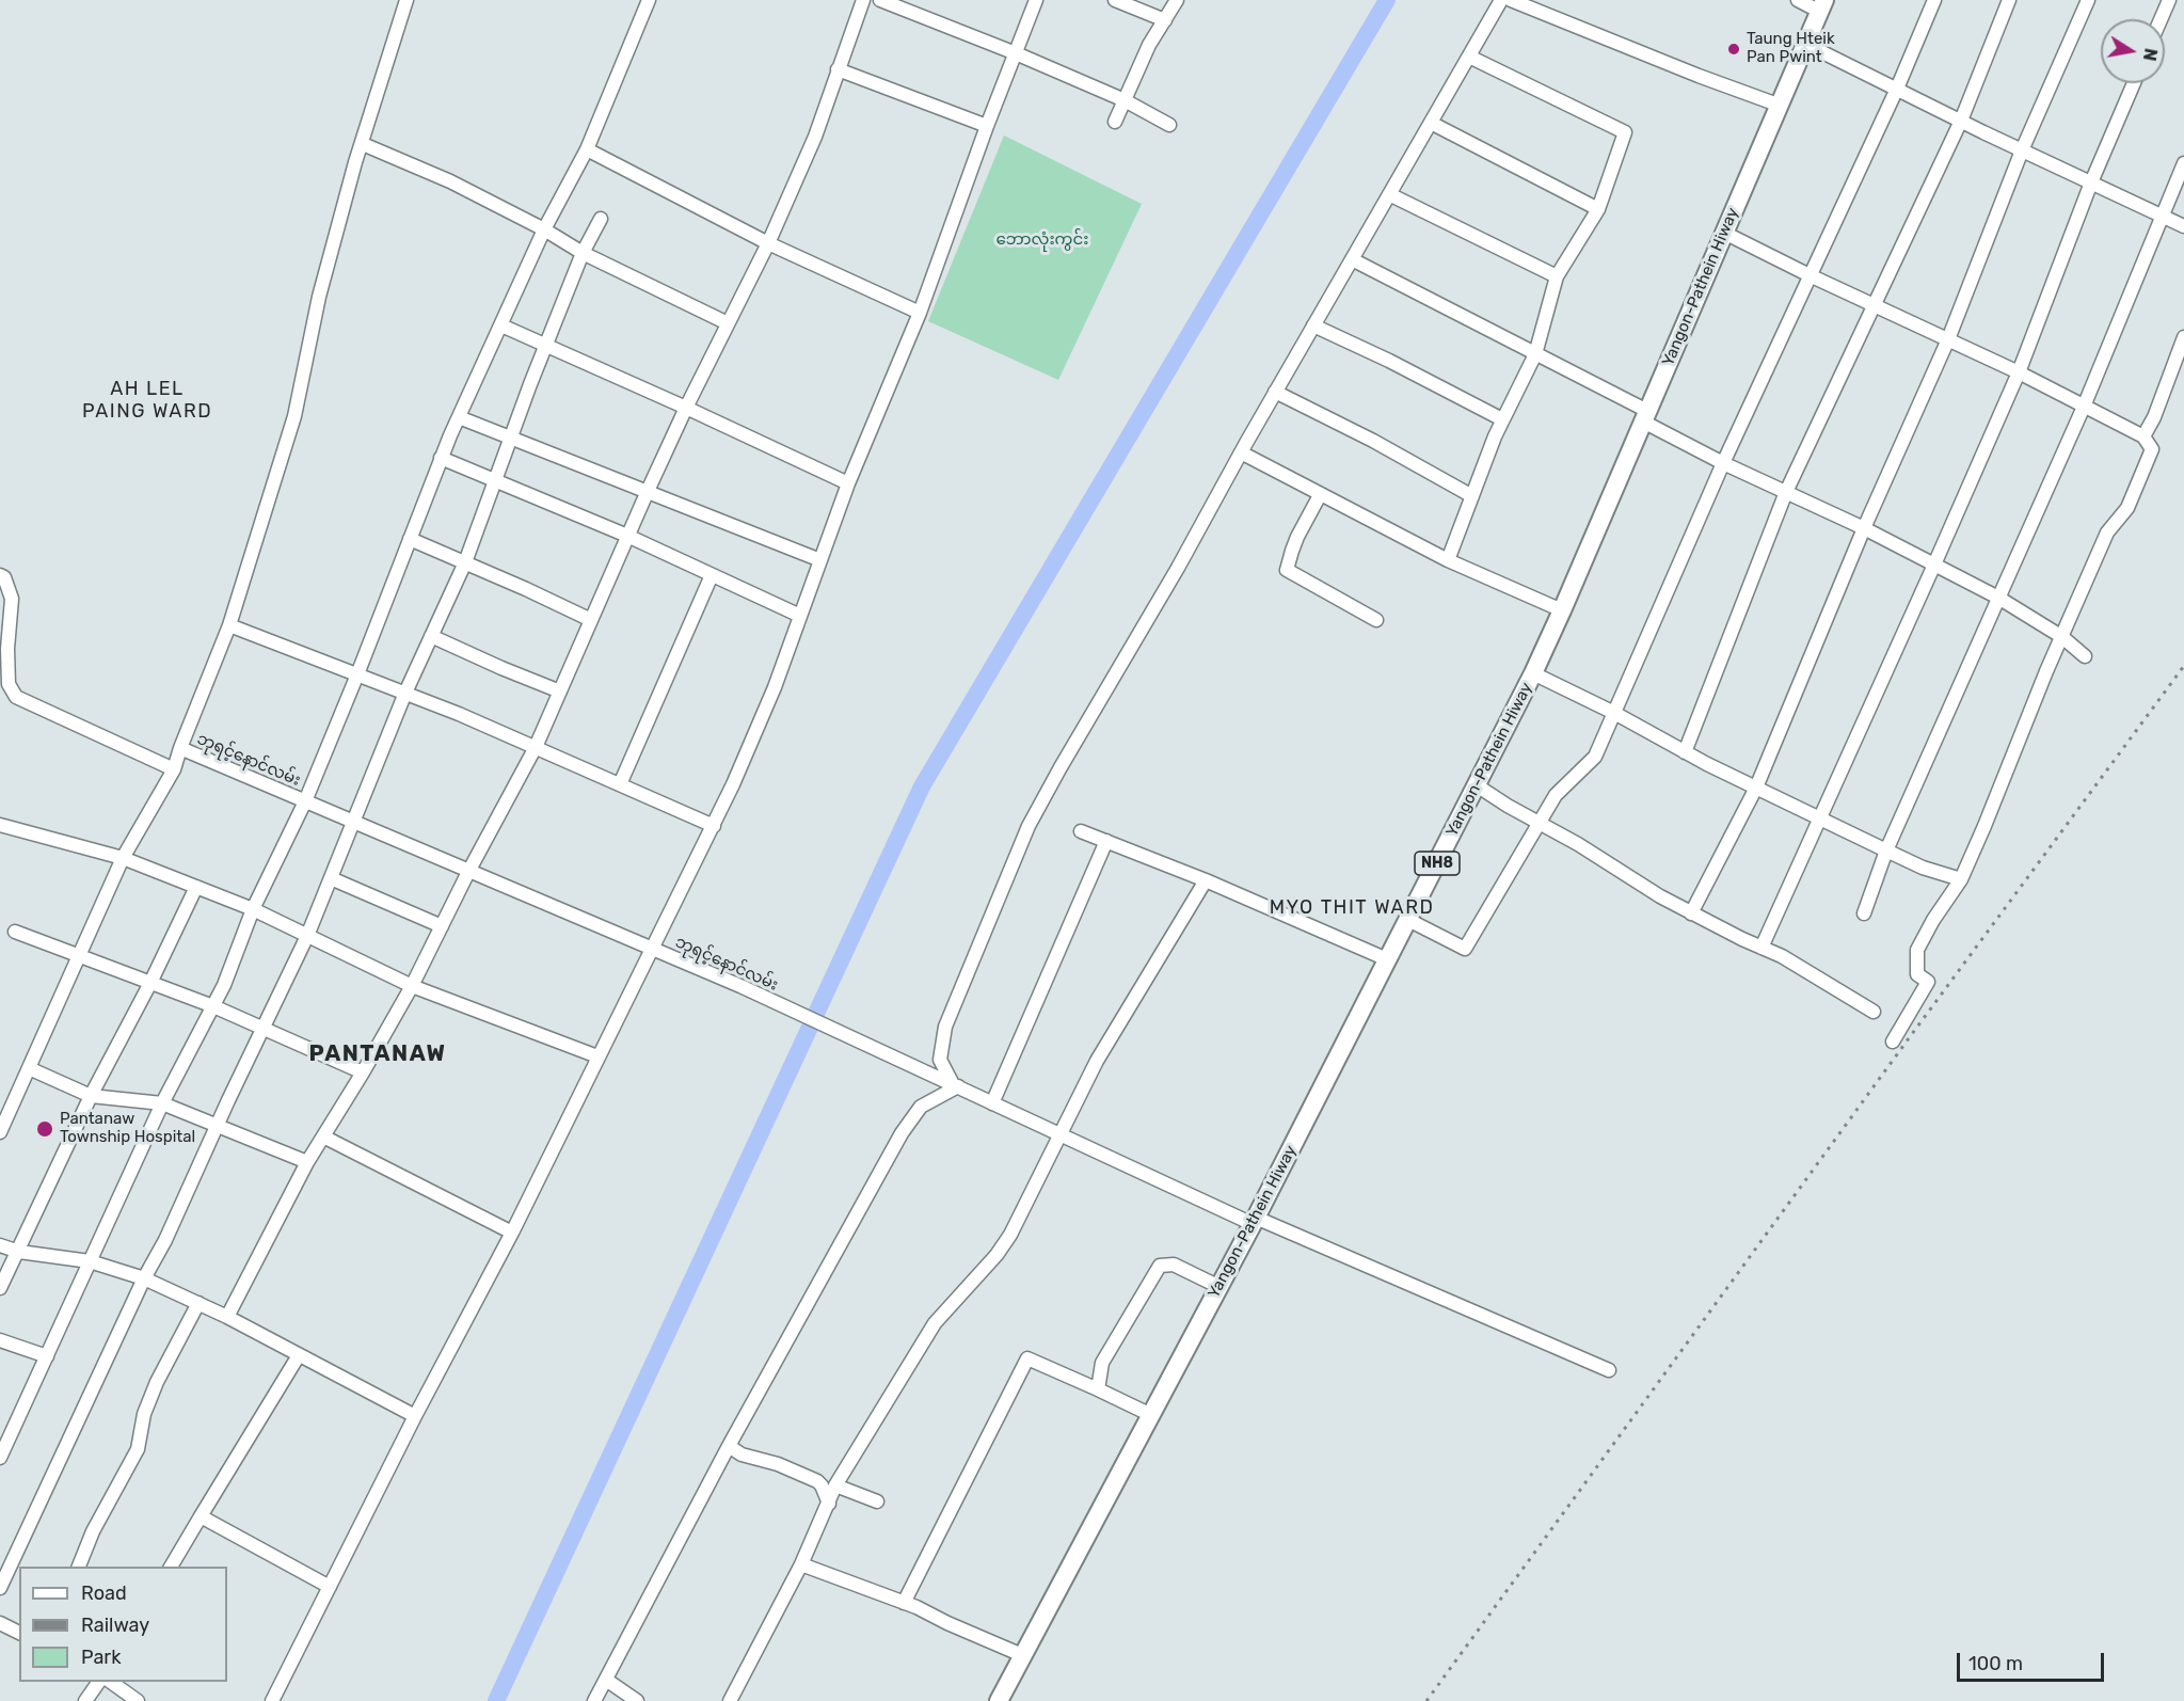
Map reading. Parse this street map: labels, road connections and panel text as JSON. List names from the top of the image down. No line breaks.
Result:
{"streets":{"highway":["Yangon-Pathein Hiway","NH8"],"street":["ဘုရင့်နောင်လမ်း"]},"crossings":[["Yangon-Pathein Hiway","ဘုရင့်နောင်လမ်း"]],"districts":["AH LEL PAING WARD","MYO THIT WARD","PANTANAW"],"parks":["ဘောလုံးကွင်း"],"places":["Taung Hteik Pan Pwint","Pantanaw Township Hospital"],"legend":["Road","Railway","Park"],"scale_bar":"100 m","north":"right"}
